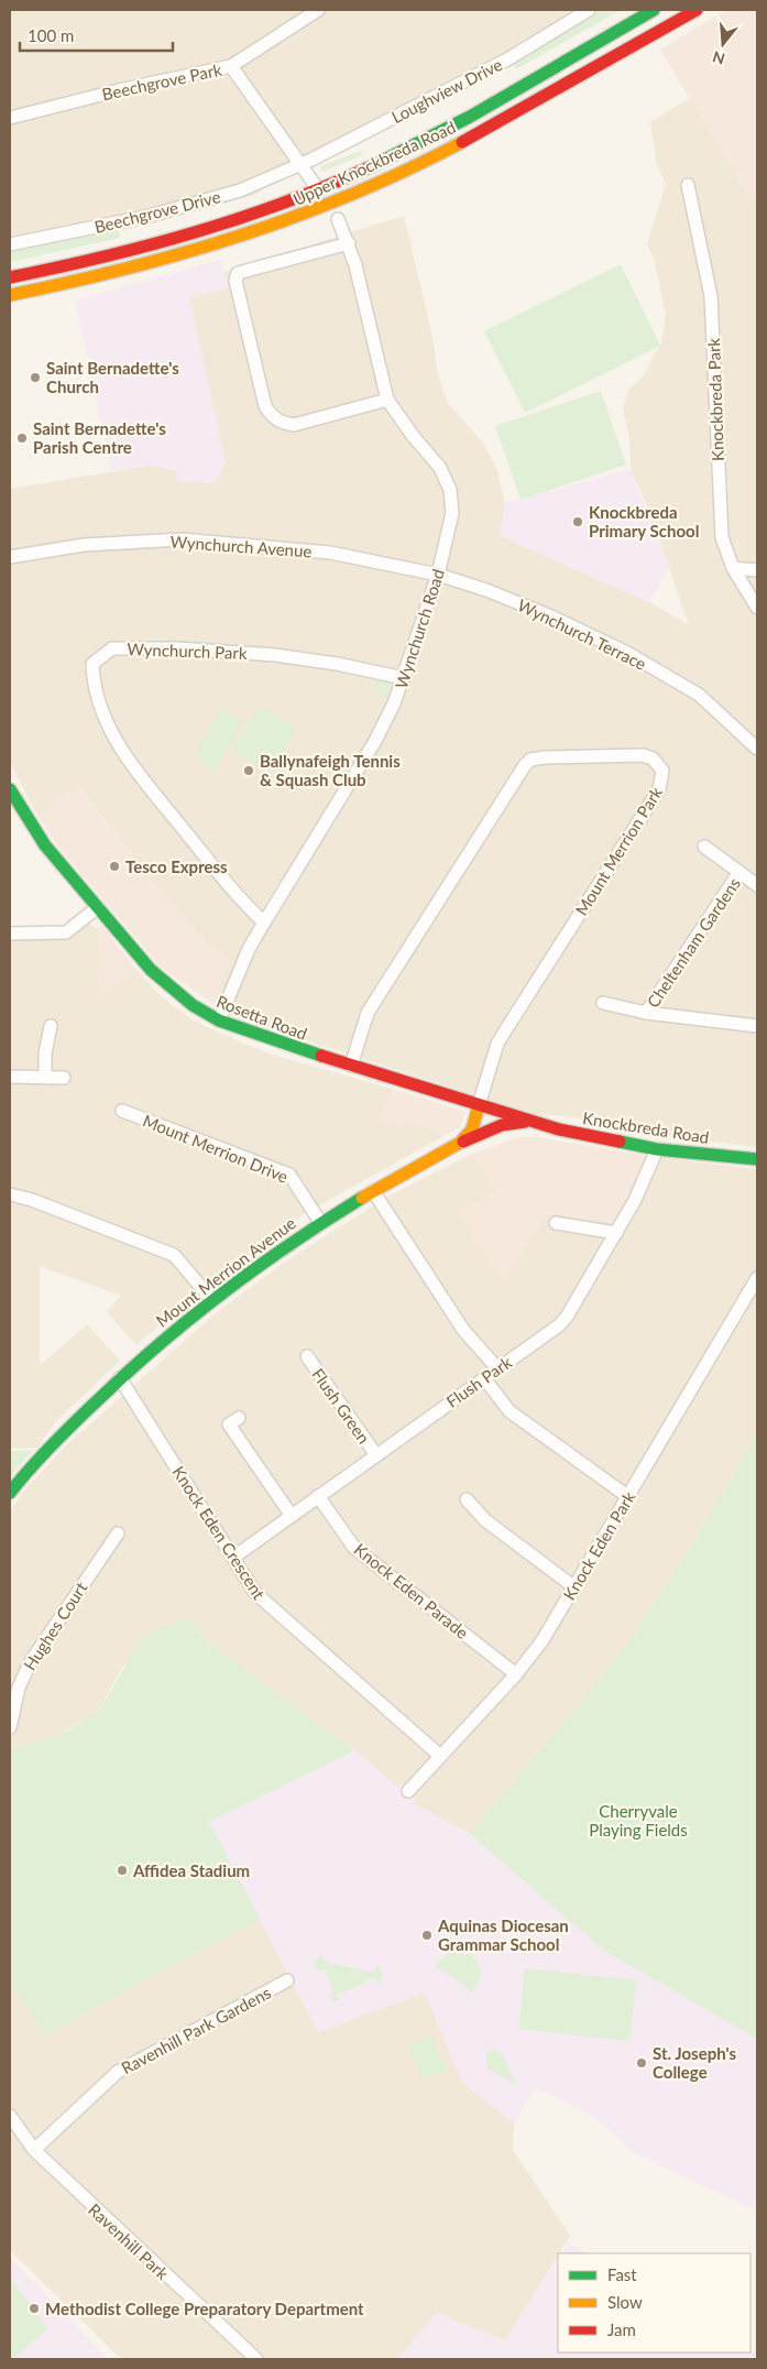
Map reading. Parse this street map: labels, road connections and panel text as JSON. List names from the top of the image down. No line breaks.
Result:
{"streets":{"main road":["Upper Knockbreda Road","Rosetta Road","Knockbreda Road","Mount Merrion Avenue"],"street":["Beechgrove Park","Loughview Drive","Beechgrove Drive","Knockbreda Park","Wynchurch Avenue","Wynchurch Road","Wynchurch Terrace","Wynchurch Park","Mount Merrion Park","Cheltenham Gardens","Mount Merrion Drive","Flush Park","Flush Green","Knock Eden Crescent","Knock Eden Park","Knock Eden Parade","Hughes Court","Ravenhill Park Gardens","Ravenhill Park"]},"crossings":[["Beechgrove Park","Loughview Drive"],["Beechgrove Park","Upper Knockbreda Road"],["Beechgrove Park","Beechgrove Drive"],["Loughview Drive","Beechgrove Drive"],["Wynchurch Avenue","Wynchurch Road"],["Wynchurch Avenue","Wynchurch Terrace"],["Wynchurch Road","Wynchurch Terrace"],["Wynchurch Road","Wynchurch Park"],["Wynchurch Road","Rosetta Road"],["Mount Merrion Park","Rosetta Road"],["Mount Merrion Park","Mount Merrion Avenue"],["Rosetta Road","Knockbreda Road"],["Rosetta Road","Mount Merrion Avenue"],["Knockbreda Road","Flush Park"],["Mount Merrion Drive","Mount Merrion Avenue"],["Mount Merrion Avenue","Knock Eden Crescent"],["Flush Park","Flush Green"],["Flush Park","Knock Eden Crescent"],["Flush Park","Knock Eden Parade"],["Knock Eden Crescent","Knock Eden Park"],["Knock Eden Park","Knock Eden Parade"],["Ravenhill Park Gardens","Ravenhill Park"]],"parks":["Cherryvale Playing Fields"],"places":["Saint Bernadette's Church","Saint Bernadette's Parish Centre","Knockbreda Primary School","Ballynafeigh Tennis & Squash Club","Tesco Express","Affidea Stadium","Aquinas Diocesan Grammar School","St. Joseph's College","Methodist College Preparatory Department"],"legend":["Fast","Slow","Jam"],"scale_bar":"100 m","north":"bottom"}
